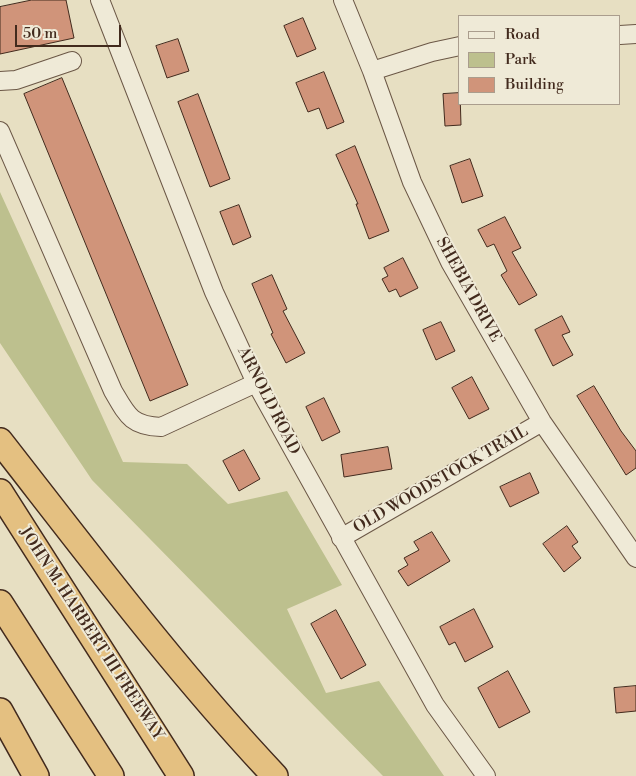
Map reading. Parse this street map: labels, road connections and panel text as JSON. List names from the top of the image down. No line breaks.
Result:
{"streets":{"highway":["JOHN M. HARBERT III FREEWAY"],"street":["SHEBIA DRIVE","ARNOLD ROAD","OLD WOODSTOCK TRAIL"]},"crossings":[["SHEBIA DRIVE","OLD WOODSTOCK TRAIL"],["ARNOLD ROAD","OLD WOODSTOCK TRAIL"]],"legend":["Road","Park","Building"],"scale_bar":"50 m"}
